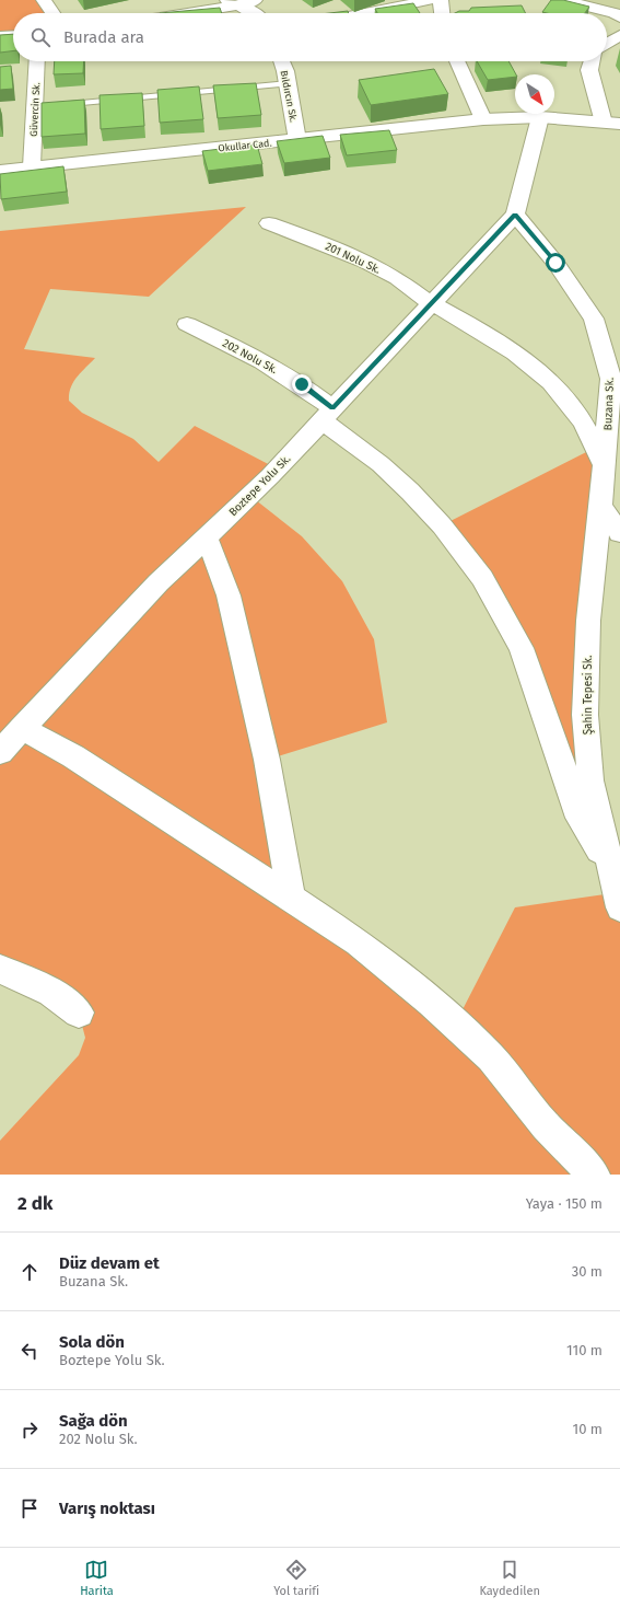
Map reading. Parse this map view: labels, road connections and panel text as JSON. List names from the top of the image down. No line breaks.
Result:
{"streets":{"street":["Bıldırcın Sk.","Güvercin Sk.","Okullar Cad.","201 Nolu Sk.","202 Nolu Sk.","Buzana Sk.","Boztepe Yolu Sk.","Şahin Tepesi Sk."]},"crossings":[["Bıldırcın Sk.","Okullar Cad."],["Güvercin Sk.","Okullar Cad."],["201 Nolu Sk.","Buzana Sk."],["201 Nolu Sk.","Boztepe Yolu Sk."],["202 Nolu Sk.","Boztepe Yolu Sk."],["202 Nolu Sk.","Şahin Tepesi Sk."],["Buzana Sk.","Boztepe Yolu Sk."],["Buzana Sk.","Şahin Tepesi Sk."]],"north":"bottom right","page":{"search":"Burada ara","heading":["2 dk","Yaya · 150 m"],"list":[["Düz devam et","Buzana Sk.","30 m"],["Sola dön","Boztepe Yolu Sk.","110 m"],["Sağa dön","202 Nolu Sk.","10 m"],"Varış noktası"],"nav":["Harita","Yol tarifi","Kaydedilen"]}}
